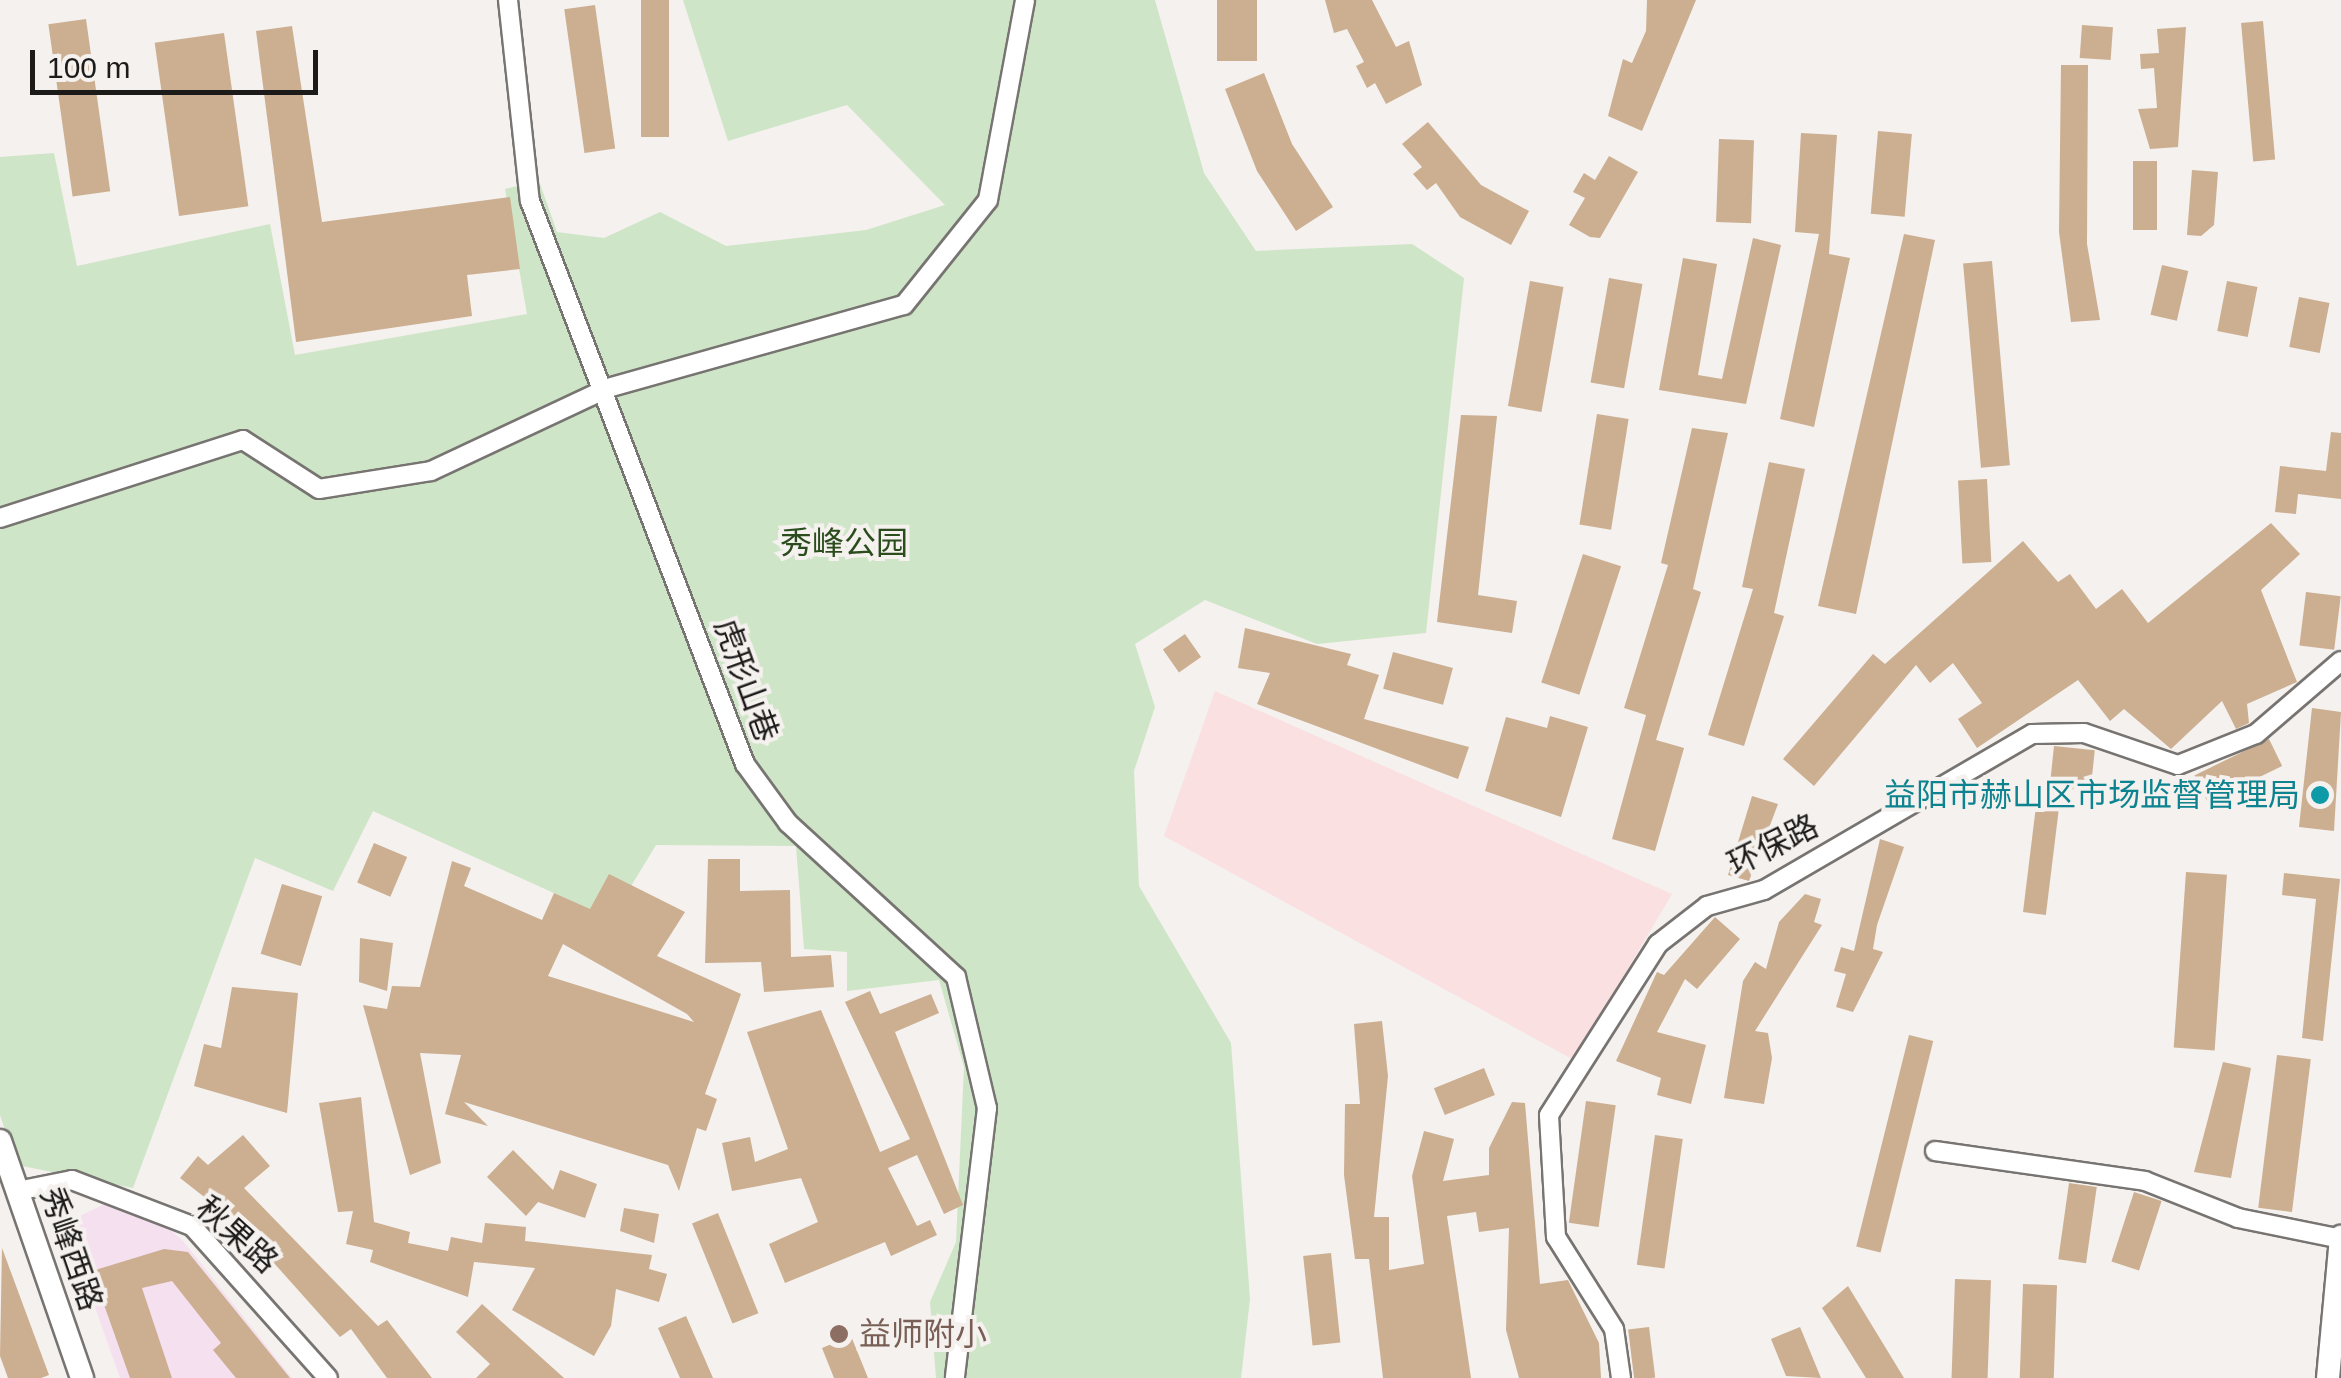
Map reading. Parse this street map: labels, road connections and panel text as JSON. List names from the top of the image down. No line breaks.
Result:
{"streets":{"street":["虎形山巷","环保路","秋果路","秀峰西路"]},"crossings":[["秋果路","秀峰西路"]],"parks":["秀峰公园"],"places":["益阳市赫山区市场监督管理局","益师附小"],"scale_bar":"100 m"}
